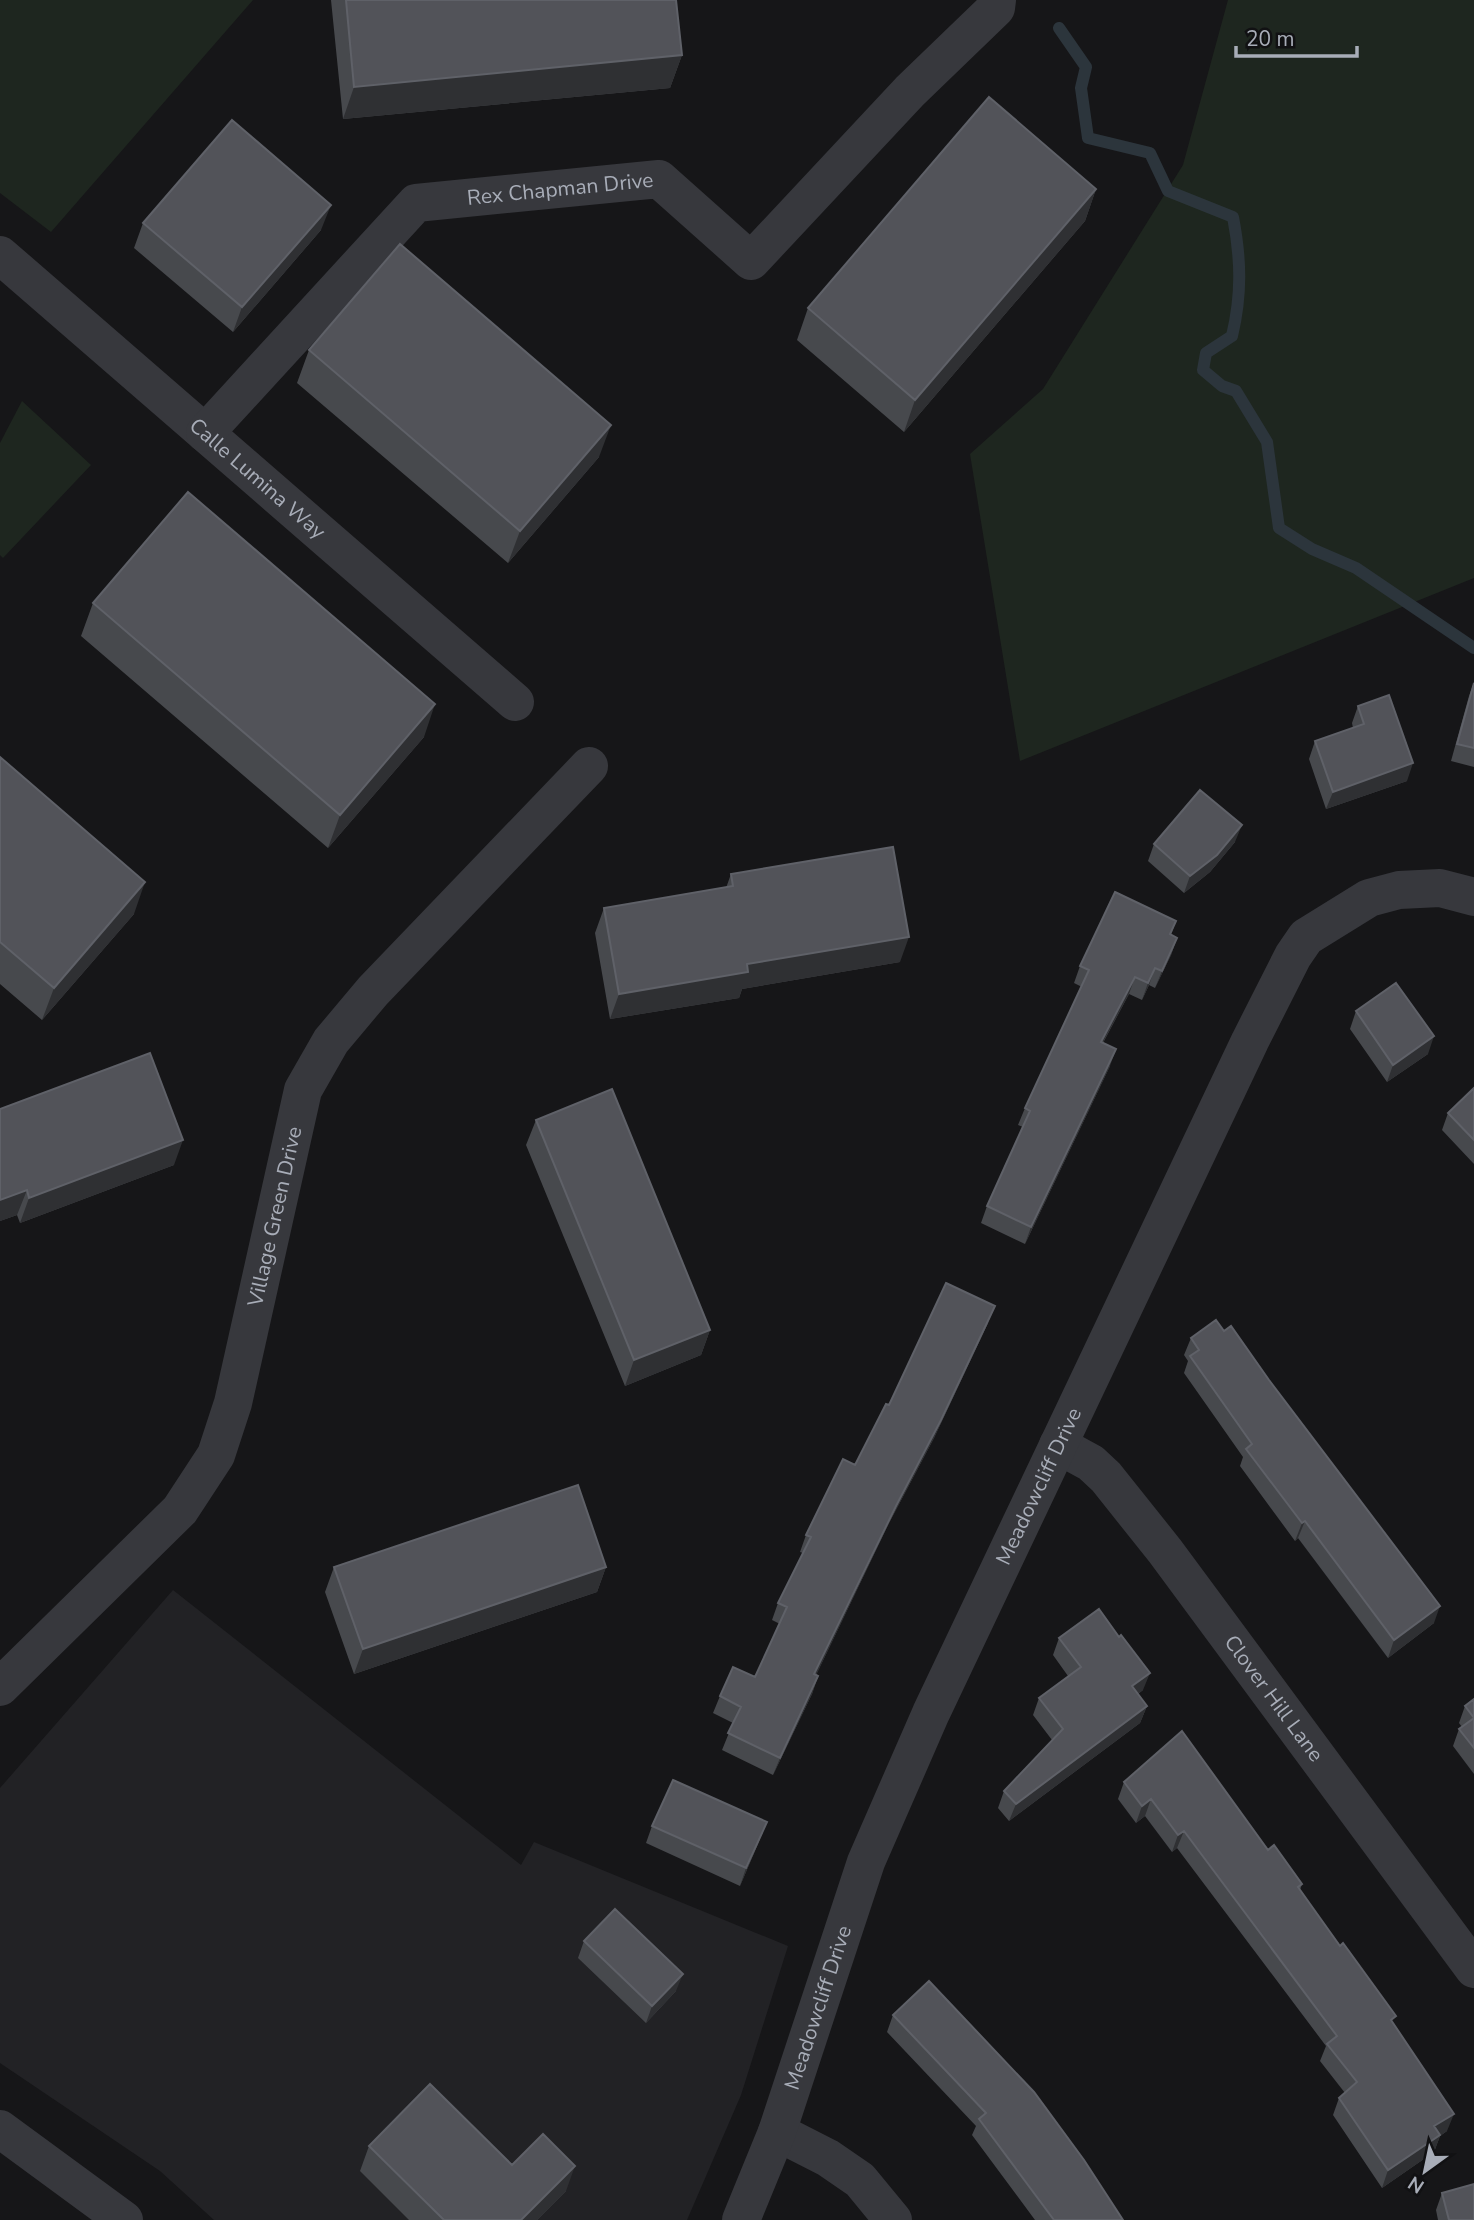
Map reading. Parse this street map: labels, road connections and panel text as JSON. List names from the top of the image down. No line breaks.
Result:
{"streets":{"street":["Rex Chapman Drive","Calle Lumina Way","Village Green Drive","Meadowcliff Drive","Clover Hill Lane"]},"crossings":[["Rex Chapman Drive","Calle Lumina Way"],["Meadowcliff Drive","Clover Hill Lane"]],"scale_bar":"20 m","north":"bottom left"}
